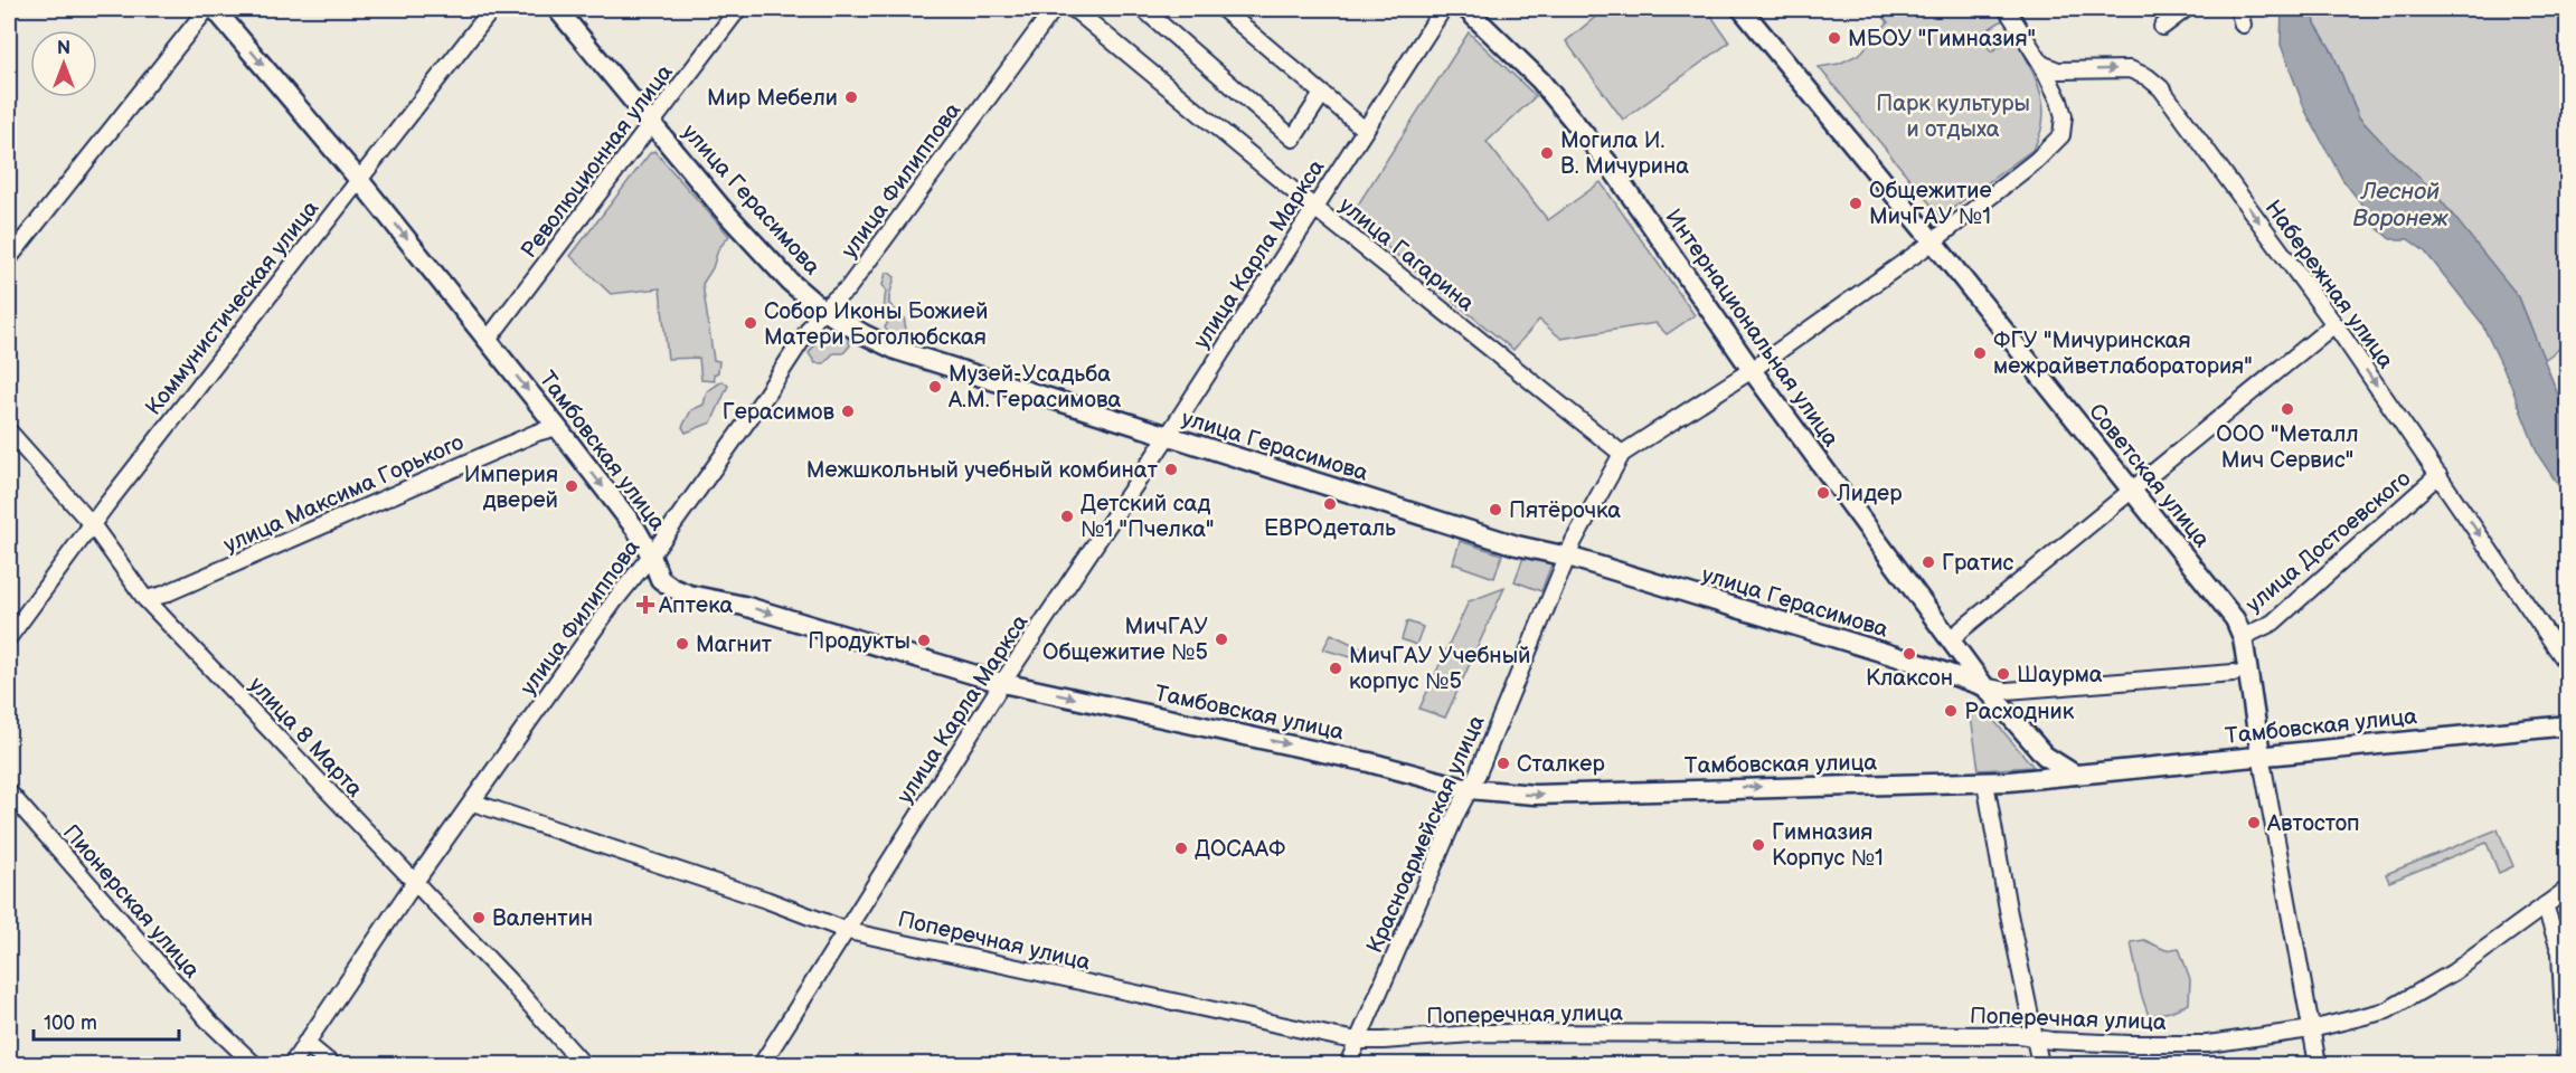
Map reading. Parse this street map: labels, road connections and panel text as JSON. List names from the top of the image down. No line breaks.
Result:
{"streets":{"main road":["улица Герасимова","Интернациональная улица","Тамбовская улица","Советская улица"],"street":["Революционная улица","улица Филиппова","улица Карла Маркса","улица Гагарина","Набережная улица","Коммунистическая улица","улица Максима Горького","улица Достоевского","улица 8 Марта","Красноармейская улица","Пионерская улица","Поперечная улица"]},"crossings":[["Революционная улица","улица Герасимова"],["Революционная улица","Тамбовская улица"],["улица Филиппова","улица Герасимова"],["улица Филиппова","Тамбовская улица"],["улица Филиппова","улица 8 Марта"],["улица Филиппова","Поперечная улица"],["улица Герасимова","улица Карла Маркса"],["улица Герасимова","Интернациональная улица"],["улица Герасимова","Тамбовская улица"],["улица Герасимова","Красноармейская улица"],["улица Карла Маркса","улица Гагарина"],["улица Карла Маркса","Тамбовская улица"],["улица Карла Маркса","Поперечная улица"],["улица Гагарина","Красноармейская улица"],["Набережная улица","улица Достоевского"],["Набережная улица","Красноармейская улица"],["Коммунистическая улица","Тамбовская улица"],["Коммунистическая улица","улица 8 Марта"],["Интернациональная улица","Красноармейская улица"],["Тамбовская улица","Советская улица"],["Тамбовская улица","улица Максима Горького"],["Тамбовская улица","Красноармейская улица"],["Советская улица","улица Достоевского"],["Советская улица","Красноармейская улица"],["Советская улица","Поперечная улица"],["улица Максима Горького","улица 8 Марта"],["Красноармейская улица","Поперечная улица"]],"one_way":["Набережная улица","Тамбовская улица"],"water":["Лесной Воронеж"],"parks":["Парк культуры и отдыха"],"places":{"other":["МБОУ \"Гимназия\"","Мир Мебели","Могила И. В. Мичурина","Общежитие МичГАУ №1","Собор Иконы Божией Матери Боголюбская","ФГУ \"Мичуринская межрайветлаборатория\"","Музей-Усадьба А.М. Герасимова","ООО \"Металл Мич Сервис\"","Герасимов","Межшкольный учебный комбинат","Империя дверей","Лидер","ЕВРОдеталь","Пятёрочка","Детский сад №1 \"Пчелка\"","Гратис","МичГАУ Общежитие №5","Продукты","Магнит","Клаксон","МичГАУ Учебный корпус №5","Шаурма","Расходник","Сталкер","Автостоп","Гимназия Корпус №1","ДОСААФ","Валентин"],"health":["Аптека"]},"scale_bar":"100 m","north":"top"}
